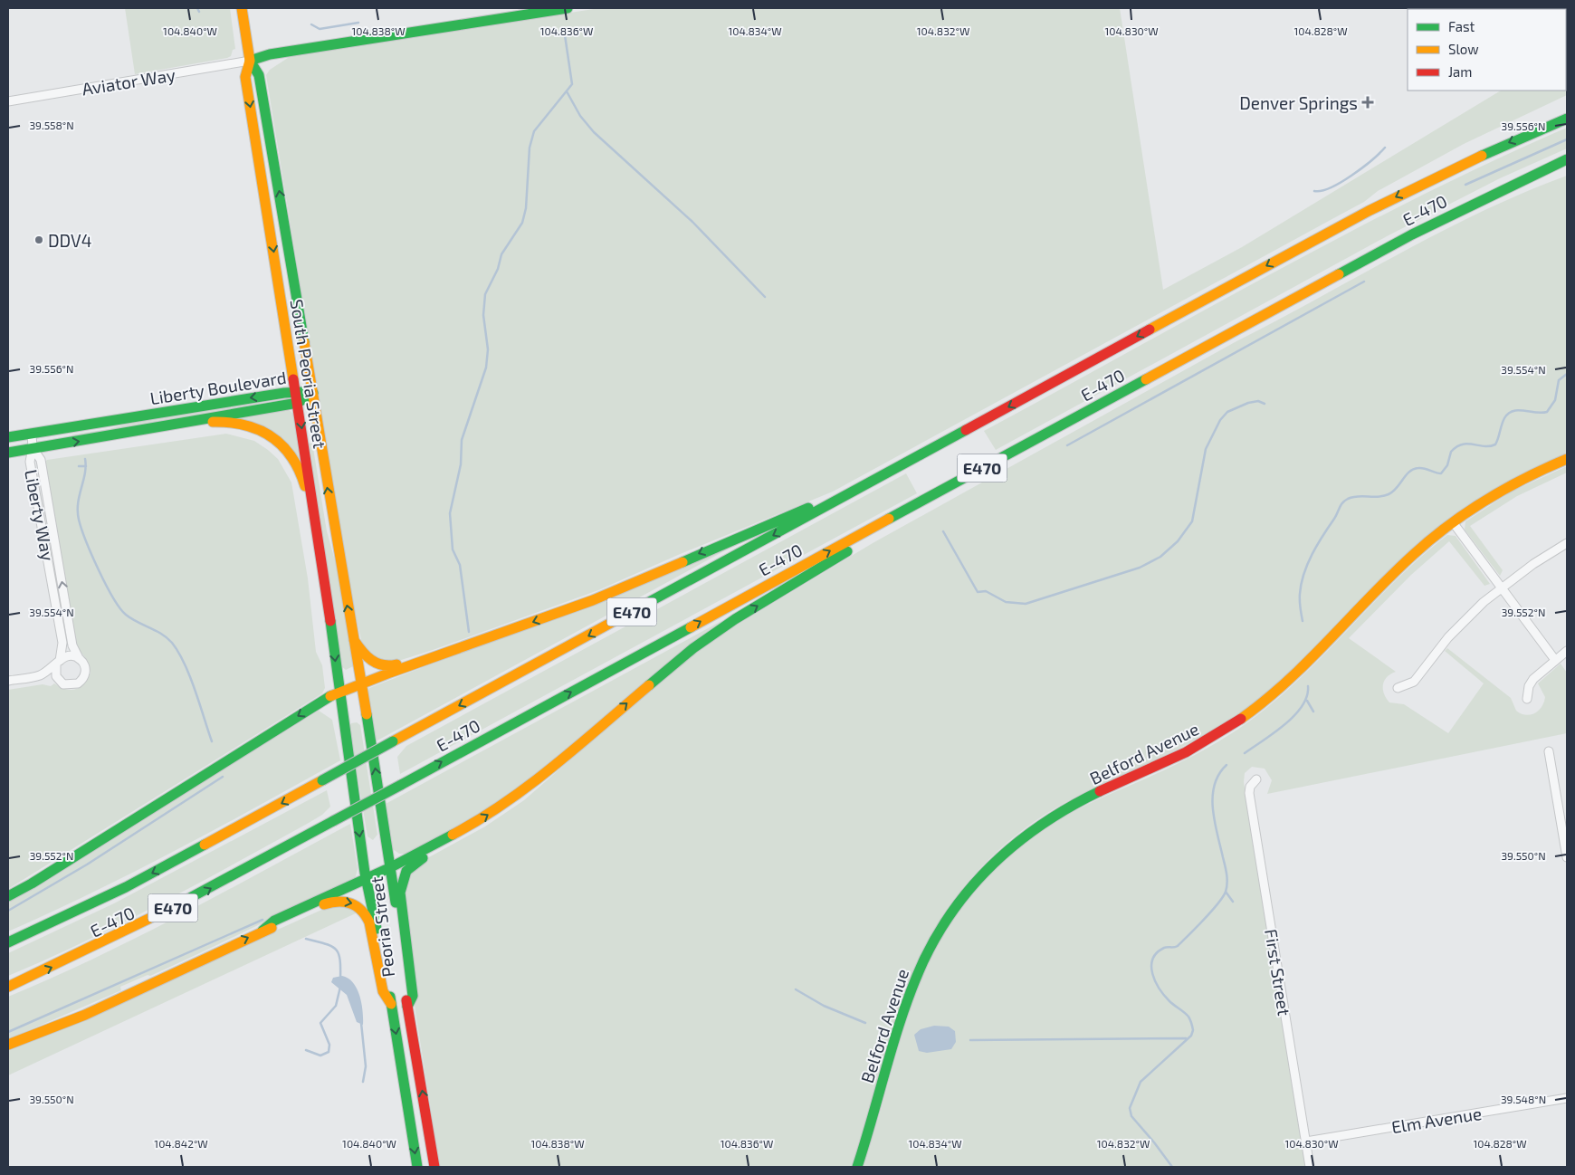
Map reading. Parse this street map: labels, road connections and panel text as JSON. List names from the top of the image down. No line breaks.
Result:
{"streets":{"main road":["E-470","South Peoria Street","Liberty Boulevard","E470","Belford Avenue","Peoria Street"],"street":["Aviator Way","Liberty Way","First Street","Elm Avenue"]},"crossings":[["Aviator Way","South Peoria Street"],["South Peoria Street","Liberty Boulevard"],["South Peoria Street","Peoria Street"],["Liberty Boulevard","Liberty Way"],["First Street","Elm Avenue"]],"places":{"health":["Denver Springs"],"other":["DDV4"]},"legend":["Fast","Slow","Jam"],"coordinates":["104.840°W","104.838°W","104.836°W","104.834°W","104.832°W","104.830°W","104.828°W","39.558°N","39.556°N","39.554°N","39.552°N","39.550°N","39.548°N","104.842°W"]}
